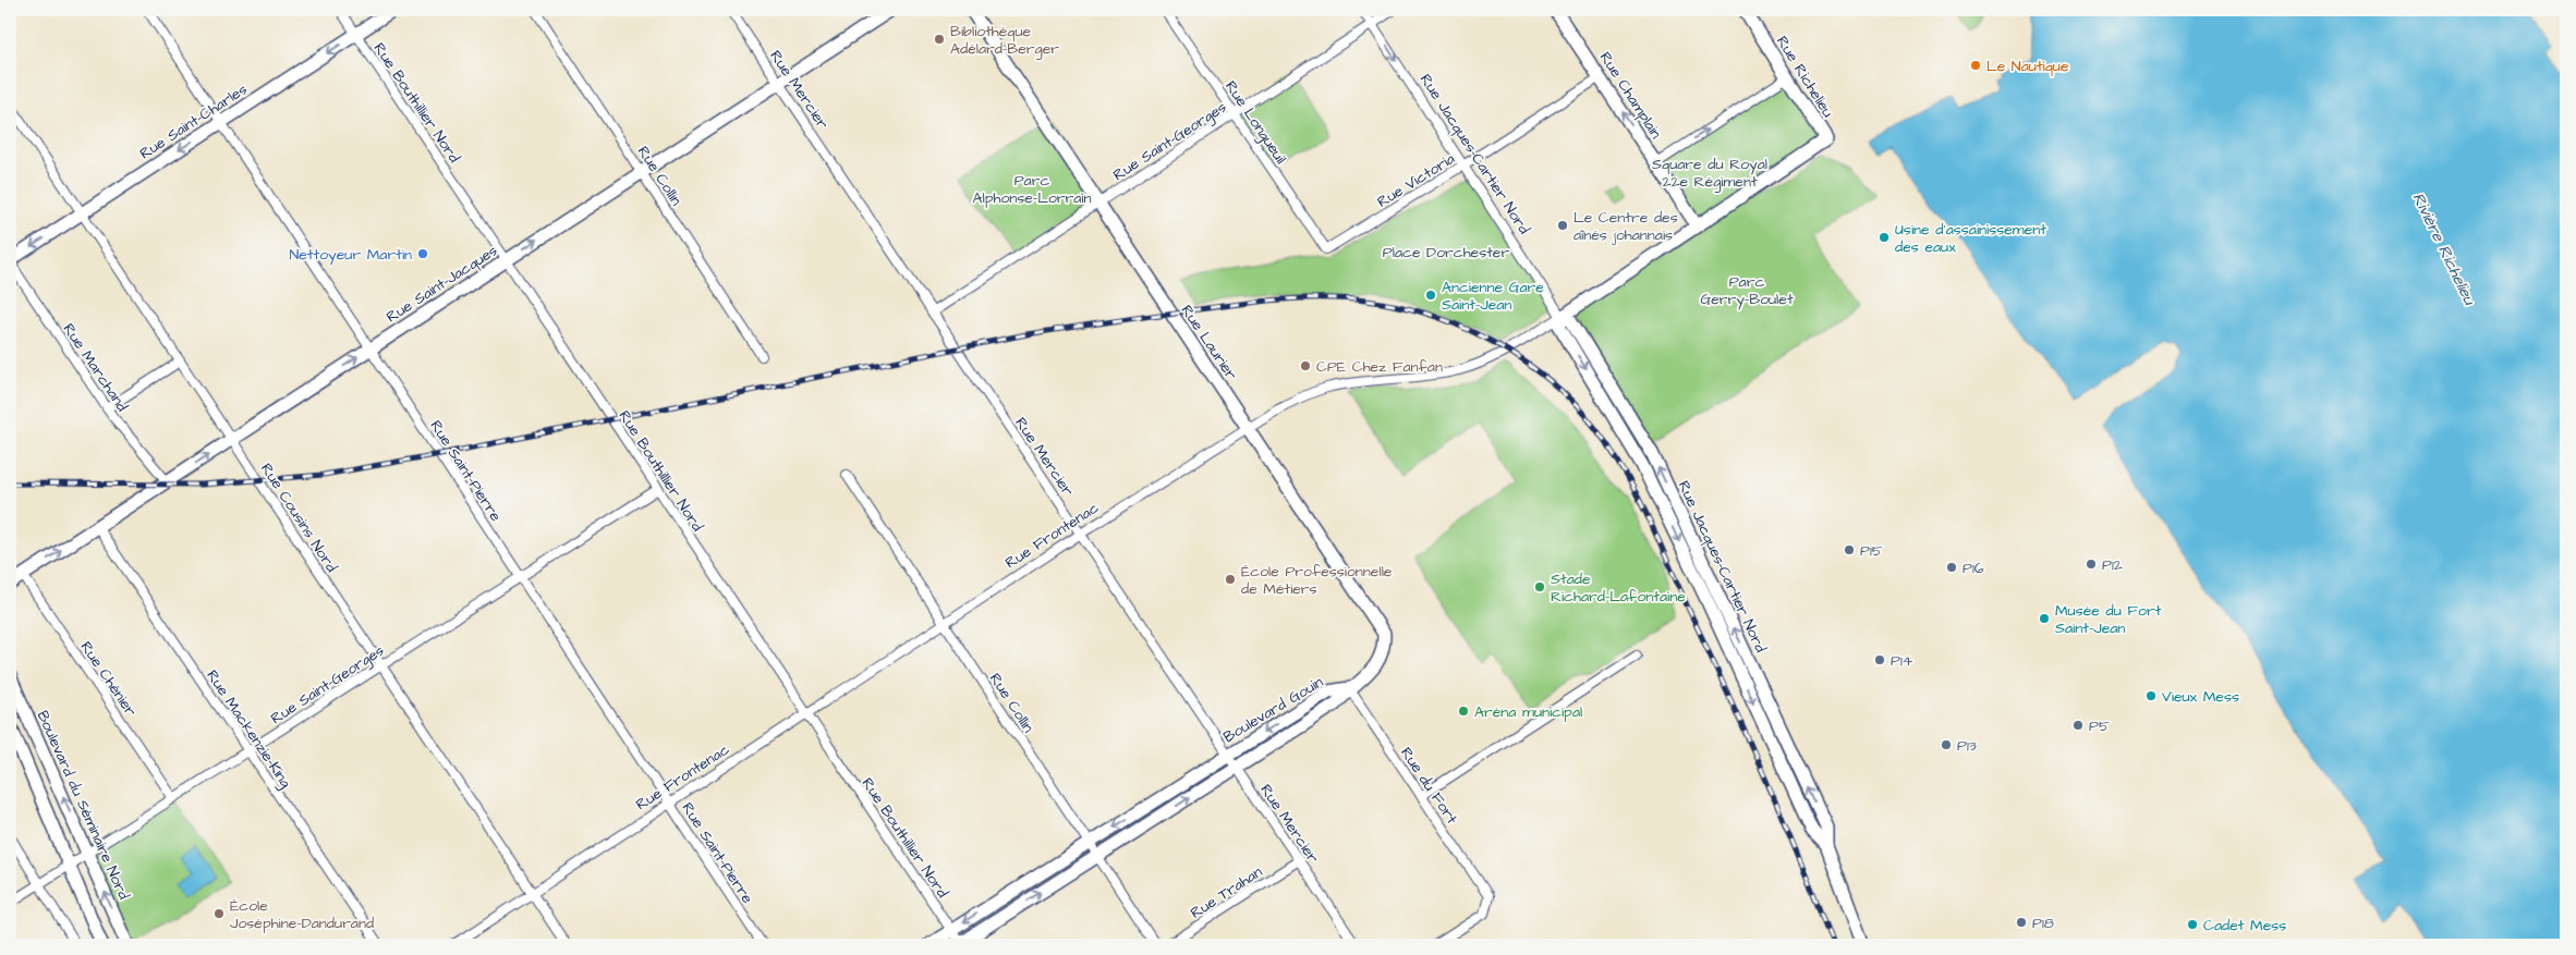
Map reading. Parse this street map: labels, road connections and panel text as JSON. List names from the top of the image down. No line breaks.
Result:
{"streets":{"street":["Rue Richelieu","Rue Mercier","Rue Champlain","Rue Bouthillier Nord","Rue Saint-Charles","Rue Longueuil","Rue Saint-Georges","Rue Jacques-Cartier Nord","Rue Collin","Rue Victoria","Rue Saint-Jacques","Rue Laurier","Rue Marchand","Rue Saint-Pierre","Rue Cousins Nord","Rue Frontenac","Rue Chénier","Boulevard Gouin","Rue Mackenzie-King","Rue du Fort","Boulevard du Séminaire Nord","Rue Trahan"]},"crossings":[["Rue Richelieu","Rue Champlain"],["Rue Richelieu","Rue Frontenac"],["Rue Mercier","Rue Saint-Georges"],["Rue Mercier","Rue Saint-Jacques"],["Rue Mercier","Rue Frontenac"],["Rue Mercier","Boulevard Gouin"],["Rue Mercier","Rue Trahan"],["Rue Champlain","Rue Victoria"],["Rue Champlain","Rue Frontenac"],["Rue Bouthillier Nord","Rue Saint-Charles"],["Rue Bouthillier Nord","Rue Saint-Georges"],["Rue Bouthillier Nord","Rue Saint-Jacques"],["Rue Bouthillier Nord","Rue Frontenac"],["Rue Bouthillier Nord","Boulevard Gouin"],["Rue Saint-Charles","Rue Marchand"],["Rue Saint-Charles","Rue Saint-Pierre"],["Rue Saint-Charles","Rue Cousins Nord"],["Rue Longueuil","Rue Saint-Georges"],["Rue Longueuil","Rue Victoria"],["Rue Saint-Georges","Rue Jacques-Cartier Nord"],["Rue Saint-Georges","Rue Laurier"],["Rue Saint-Georges","Rue Saint-Pierre"],["Rue Saint-Georges","Rue Cousins Nord"],["Rue Saint-Georges","Rue Chénier"],["Rue Saint-Georges","Rue Mackenzie-King"],["Rue Saint-Georges","Boulevard du Séminaire Nord"],["Rue Jacques-Cartier Nord","Rue Victoria"],["Rue Jacques-Cartier Nord","Rue Frontenac"],["Rue Collin","Rue Saint-Jacques"],["Rue Collin","Rue Frontenac"],["Rue Collin","Boulevard Gouin"],["Rue Saint-Jacques","Rue Marchand"],["Rue Saint-Jacques","Rue Saint-Pierre"],["Rue Saint-Jacques","Rue Cousins Nord"],["Rue Saint-Jacques","Rue Chénier"],["Rue Saint-Jacques","Rue Mackenzie-King"],["Rue Laurier","Rue Frontenac"],["Rue Laurier","Boulevard Gouin"],["Rue Laurier","Rue du Fort"],["Rue Saint-Pierre","Rue Frontenac"],["Rue Cousins Nord","Rue Frontenac"],["Boulevard Gouin","Rue du Fort"]],"one_way":["Rue Champlain","Rue Saint-Charles","Rue Saint-Jacques"],"water":["Rivière Richelieu"],"parks":["Square du Royal 22e Régiment","Parc Alphonse-Lorrain","Place Dorchester","Parc Gerry-Boulet"],"places":["Bibliothèque Adélard-Berger","Le Nautique","Le Centre des aînés johannais","Usine d'assainissement des eaux","Nettoyeur Martin","Ancienne Gare Saint-Jean","CPE Chez Fanfan","P15","P12","P16","École Professionnelle de Métiers","Stade Richard-Lafontaine","Musée du Fort Saint-Jean","P14","Vieux Mess","Aréna municipal","P5","P13","École Joséphine-Dandurand","P18","Cadet Mess"]}
